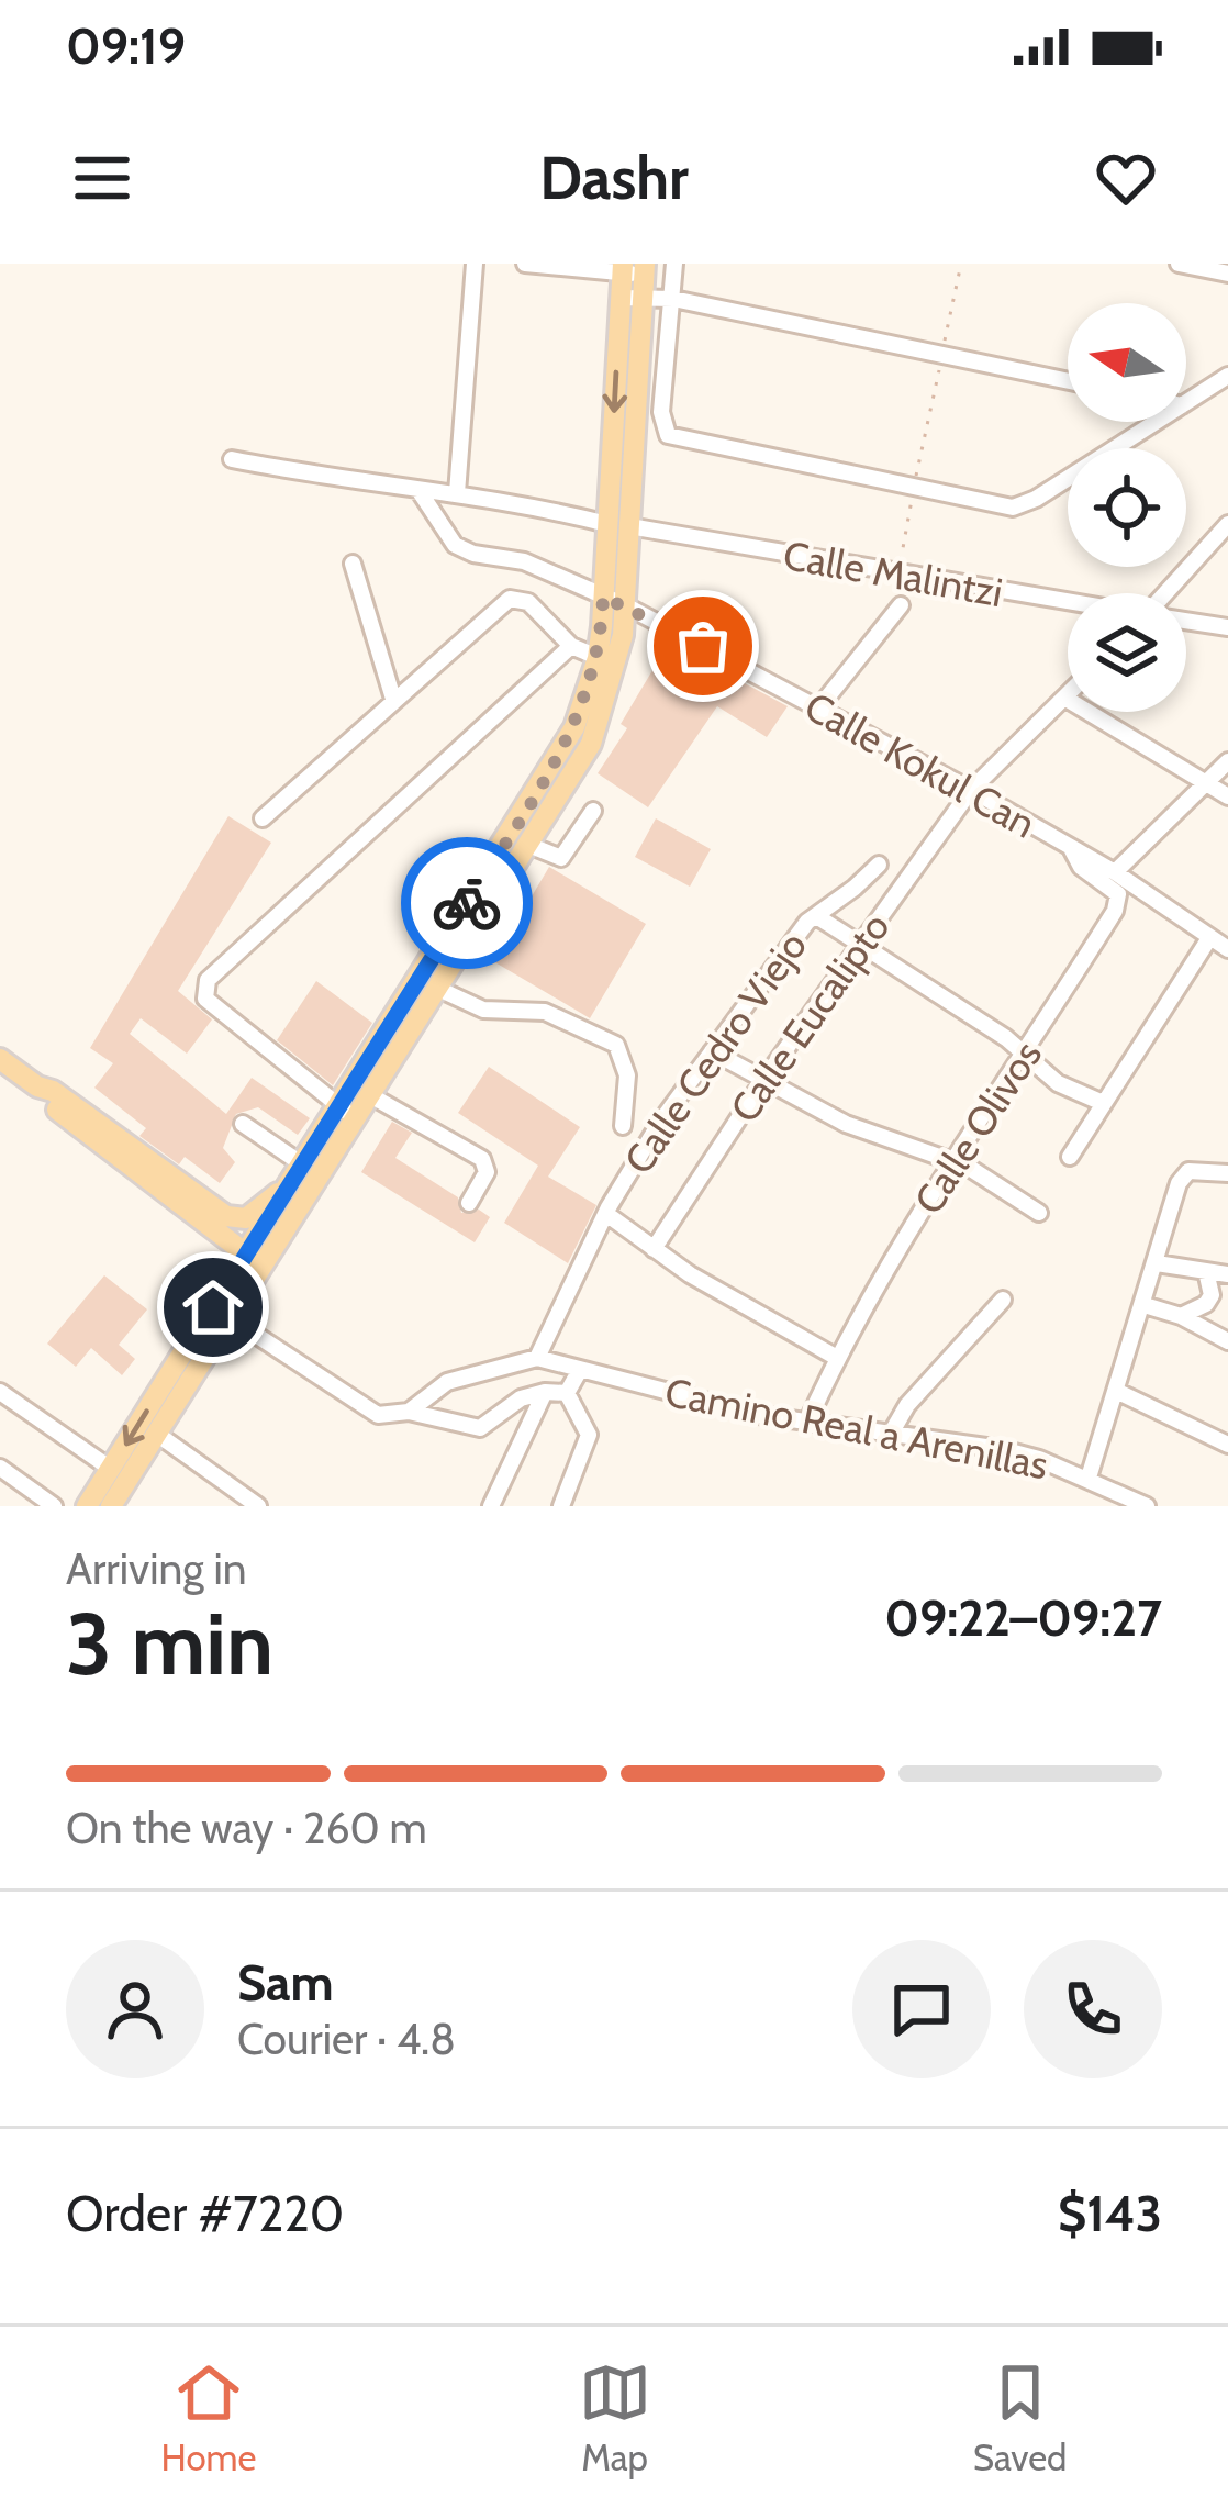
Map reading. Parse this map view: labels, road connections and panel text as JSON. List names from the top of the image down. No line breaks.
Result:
{"streets":{"street":["Calle Malintzi","Calle Kokul Can","Calle Eucalipto","Calle Cedro Viejo","Calle Olivos","Camino Real a Arenillas"]},"crossings":[["Calle Malintzi","Calle Kokul Can"],["Calle Kokul Can","Calle Eucalipto"],["Calle Kokul Can","Calle Olivos"],["Calle Eucalipto","Calle Cedro Viejo"],["Calle Cedro Viejo","Calle Olivos"],["Calle Cedro Viejo","Camino Real a Arenillas"],["Calle Olivos","Camino Real a Arenillas"]],"north":"left","page":{"status":"09:19","header":"Dashr","heading":["3 min","Arriving in","09:22–09:27"],"panel":["Sam","Courier · 4.8","Order #7220","$143"],"bar":"On the way · 260 m","tabs":["Home","Map","Saved"]}}
